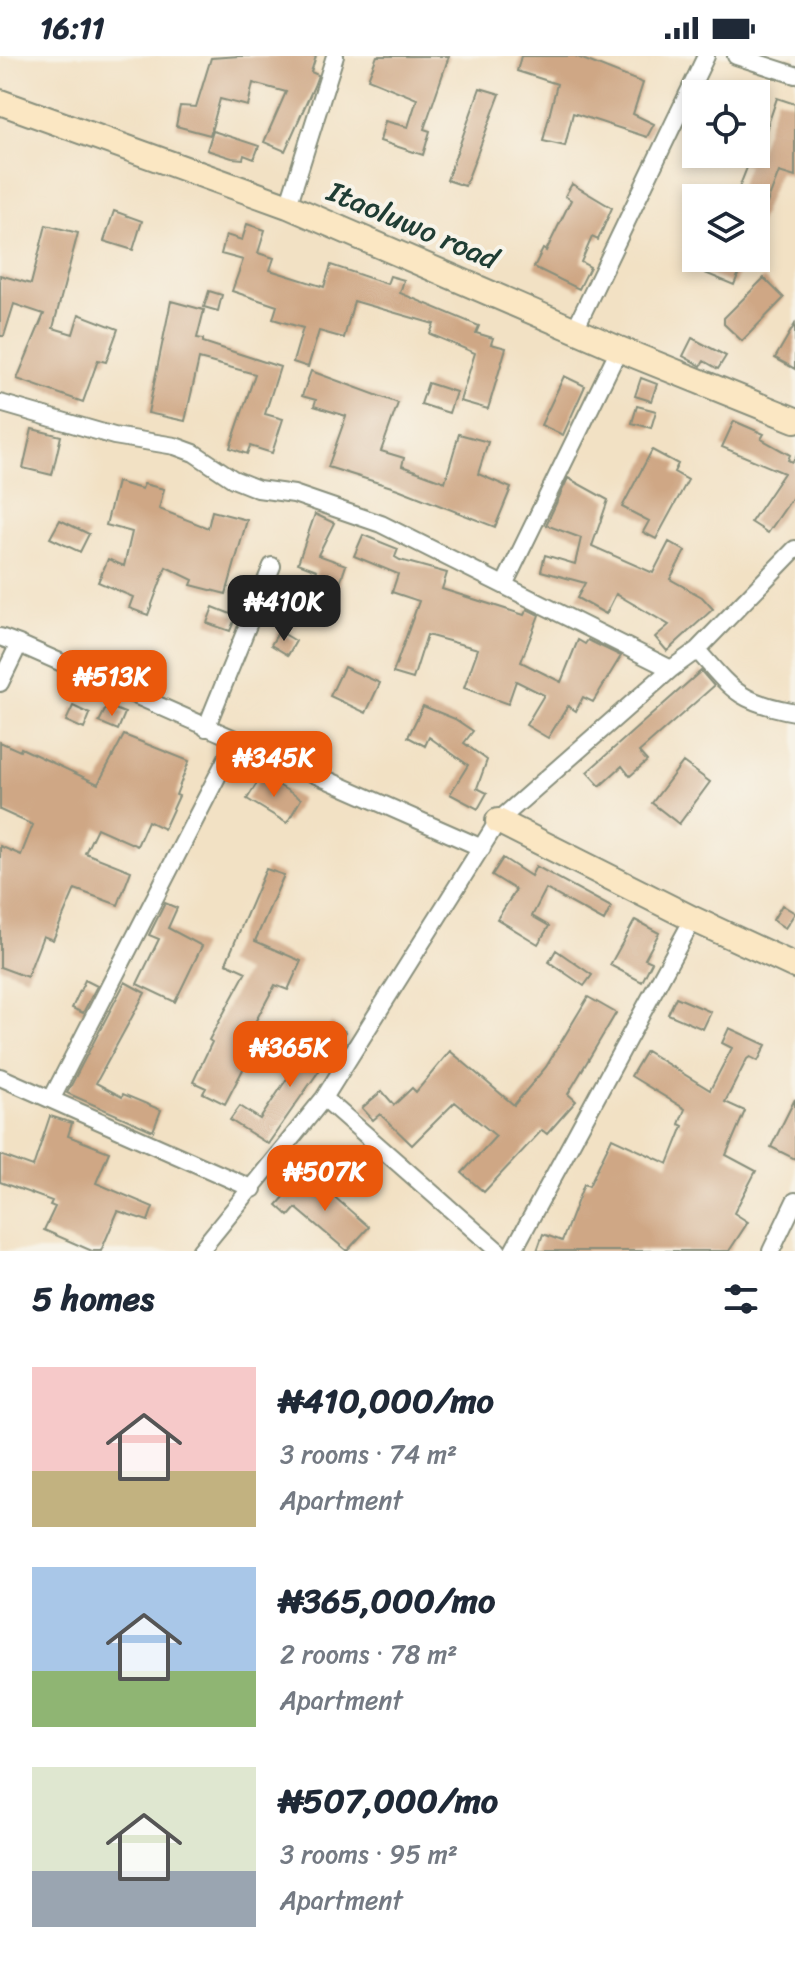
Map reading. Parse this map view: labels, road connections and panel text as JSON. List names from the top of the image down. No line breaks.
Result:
{"streets":{"street":["Itaoluwo road"]},"page":{"status":"16:11","price":["₦410K","₦513K","₦345K","₦365K","₦507K"],"heading":"5 homes","list":[{"name":"₦410,000/mo","note":"3 rooms · 74 m² · Apartment"},{"name":"₦365,000/mo","note":"2 rooms · 78 m² · Apartment"},{"name":"₦507,000/mo","note":"3 rooms · 95 m² · Apartment"}]}}
